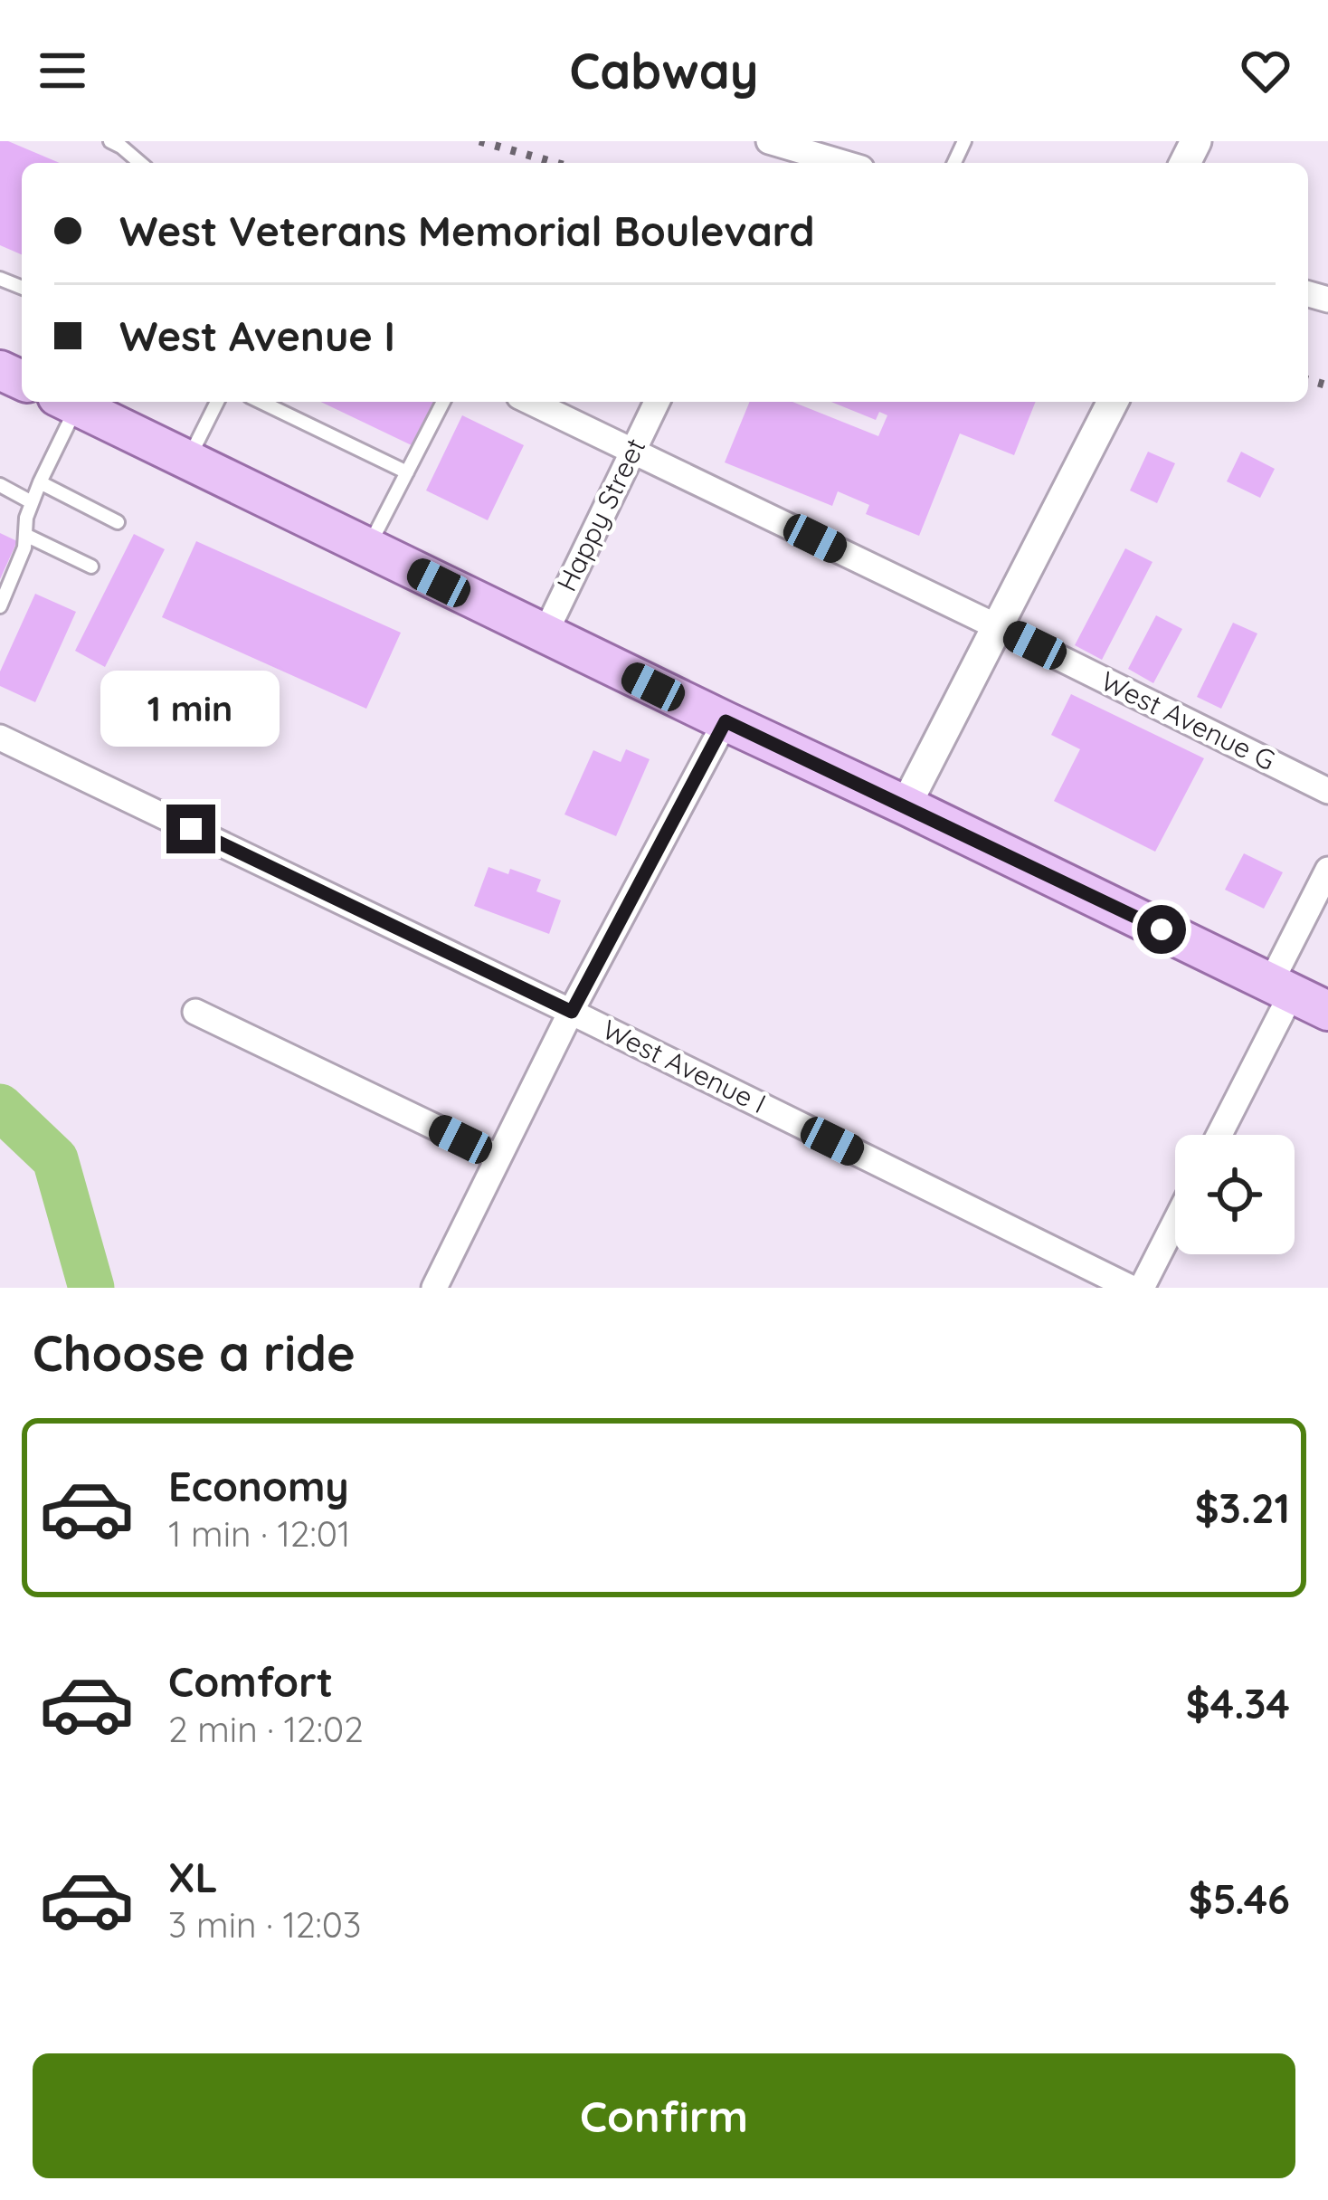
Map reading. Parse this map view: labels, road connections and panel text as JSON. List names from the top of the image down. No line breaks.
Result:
{"streets":{"street":["Happy Street","West Avenue G","West Avenue I"]},"crossings":[["Happy Street","West Avenue G"]],"page":{"header":"Cabway","banner":["West Veterans Memorial Boulevard","West Avenue I"],"bubble":"1 min","heading":"Choose a ride","list":[{"name":"Economy","note":"1 min · 12:01","value":"$3.21"},{"name":"Comfort","note":"2 min · 12:02","value":"$4.34"},{"name":"XL","note":"3 min · 12:03","value":"$5.46"}],"buttons":"Confirm"}}
